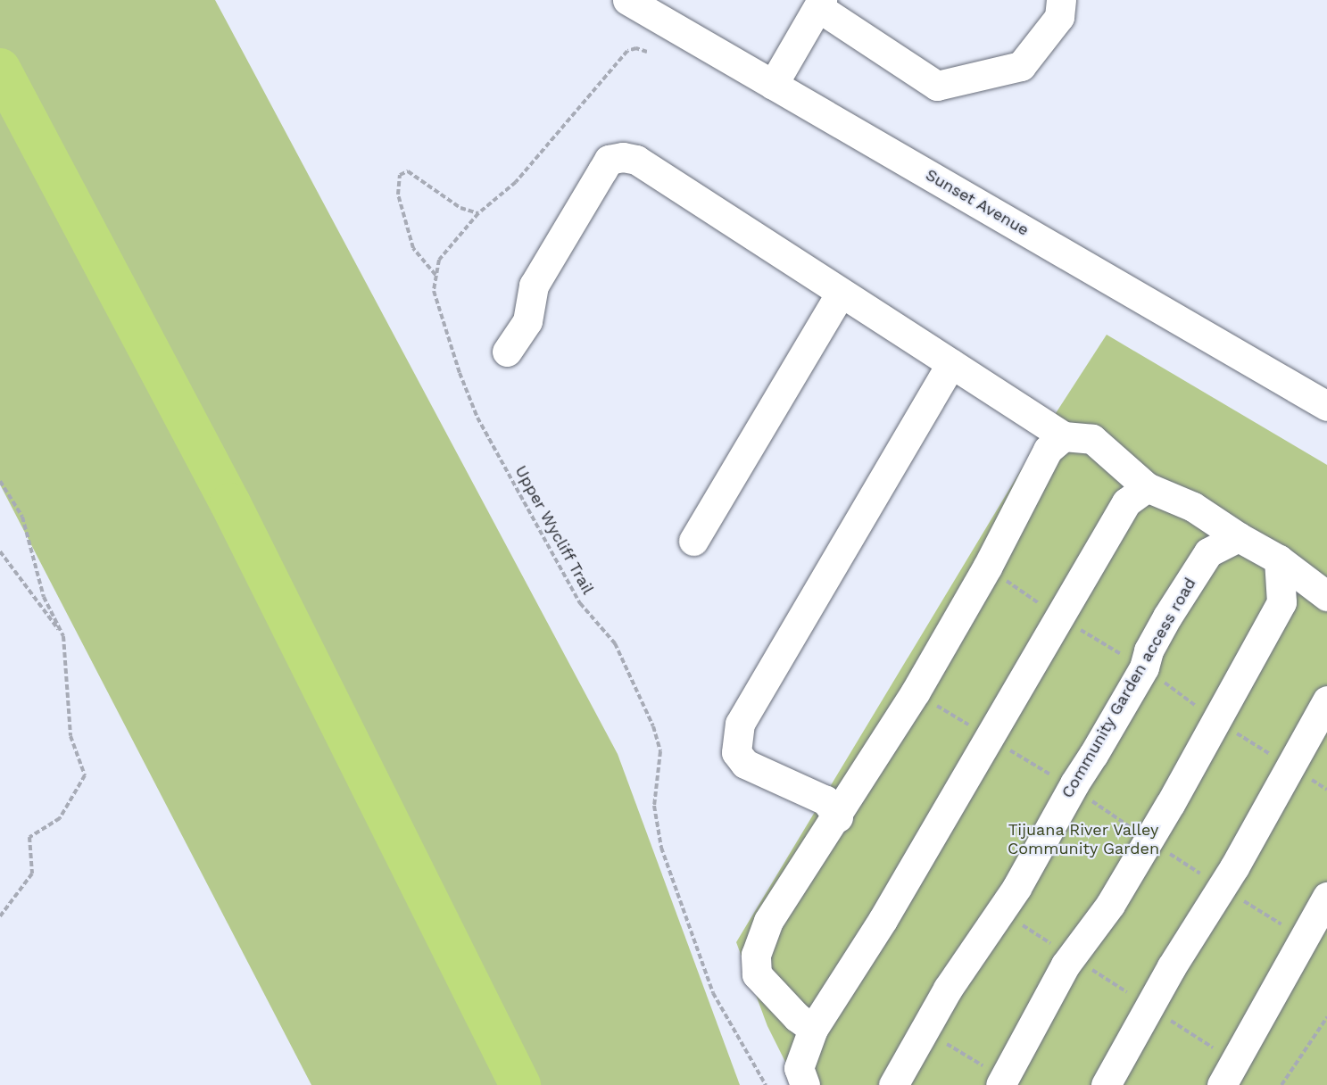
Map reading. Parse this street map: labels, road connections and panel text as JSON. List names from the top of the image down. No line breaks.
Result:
{"streets":{"street":["Sunset Avenue","Community Garden access road"],"path":["Upper Wycliff Trail"]},"parks":["Tijuana River Valley Community Garden"]}
